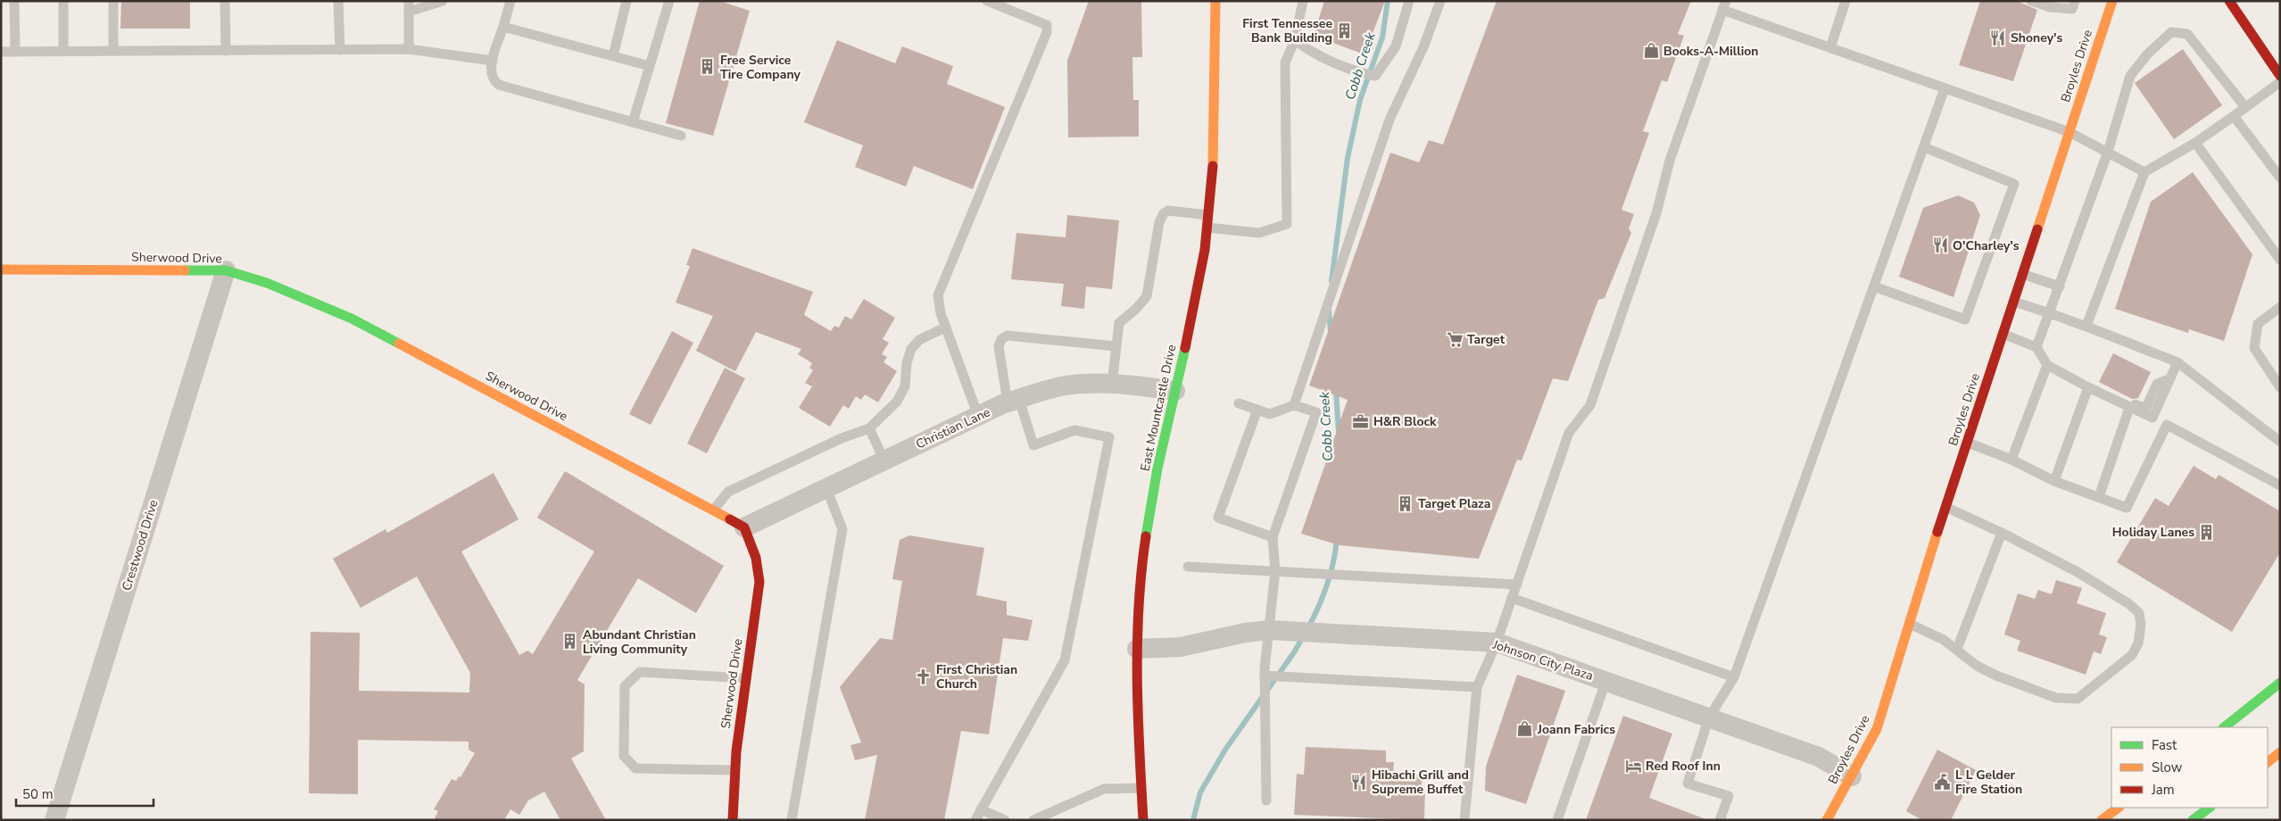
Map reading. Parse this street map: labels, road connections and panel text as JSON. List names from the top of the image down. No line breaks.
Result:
{"streets":{"main road":["Broyles Drive","Sherwood Drive","East Mountcastle Drive"],"street":["Christian Lane","Crestwood Drive","Johnson City Plaza"]},"crossings":[["Broyles Drive","Johnson City Plaza"],["Sherwood Drive","Christian Lane"],["Sherwood Drive","Crestwood Drive"],["East Mountcastle Drive","Christian Lane"],["East Mountcastle Drive","Johnson City Plaza"]],"water":["Cobb Creek"],"places":{"building":["First Tennessee Bank Building","Free Service Tire Company","Target Plaza","Holiday Lanes","Abundant Christian Living Community"],"restaurant":["Shoney's","O'Charley's","Hibachi Grill and Supreme Buffet"],"shop":["Books-A-Million","Joann Fabrics"],"supermarket":["Target"],"office":["H&R Block"],"church":["First Christian Church"],"hotel":["Red Roof Inn"],"public building":["L L Gelder Fire Station"]},"legend":["Fast","Slow","Jam"],"scale_bar":"50 m"}
